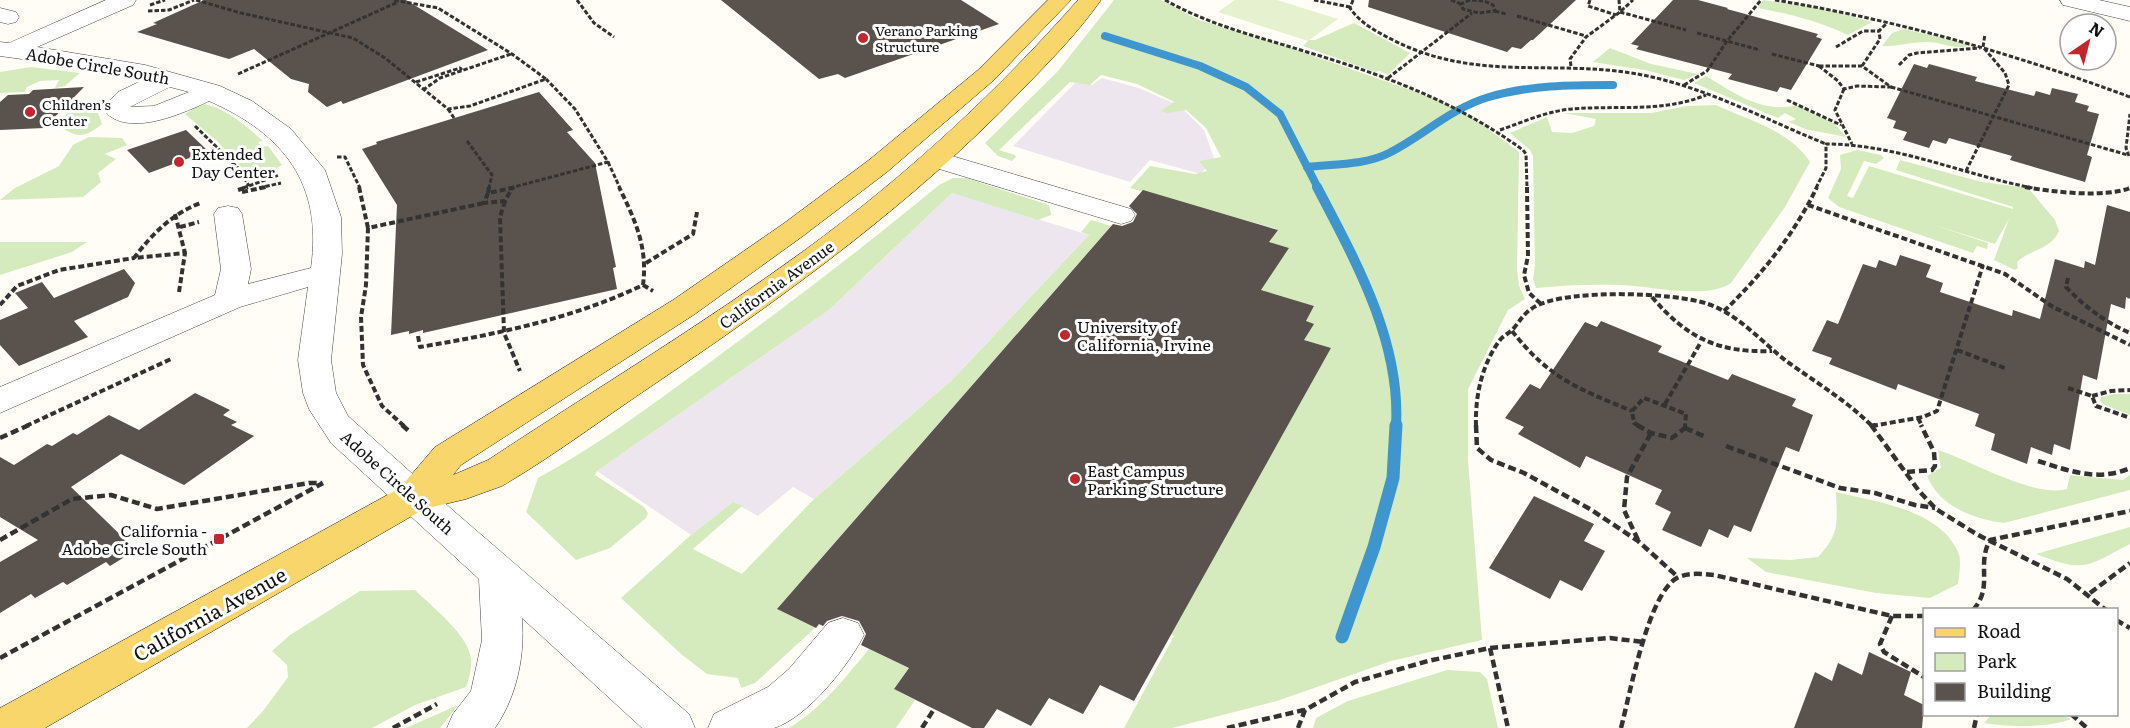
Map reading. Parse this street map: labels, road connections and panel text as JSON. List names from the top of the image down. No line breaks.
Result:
{"streets":{"main road":["California Avenue"],"street":["Adobe Circle South"]},"crossings":[["Adobe Circle South","California Avenue"]],"places":{"other":["Verano Parking Structure","Children’s Center","Extended Day Center","University of California, Irvine","East Campus Parking Structure"],"transit":["California - Adobe Circle South"]},"legend":["Road","Park","Building"],"north":"top right"}
